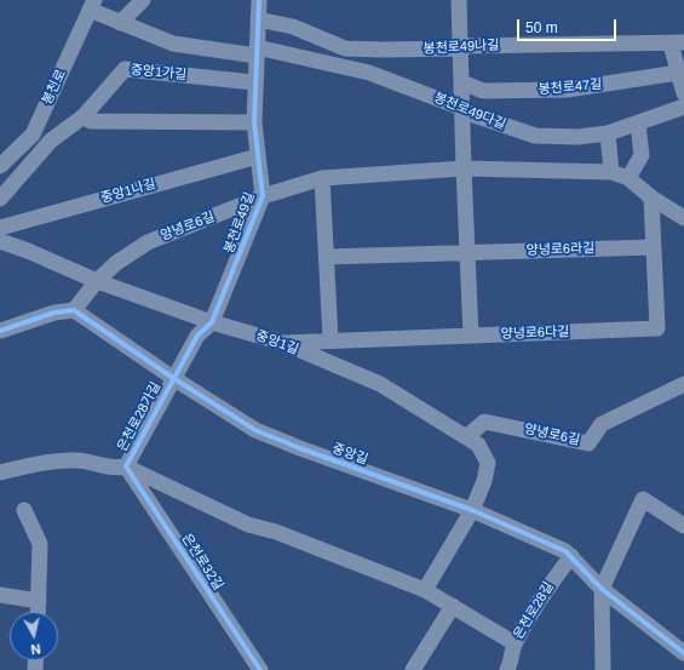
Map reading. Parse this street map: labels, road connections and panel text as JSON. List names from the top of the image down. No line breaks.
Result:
{"streets":{"street":["봉천로49나길","중앙1가길","봉천로","봉천로47길","봉천로49다길","중앙1나길","봉천로49길","양녕로6길","양녕로6라길","양녕로6다길","중앙1길","은천로28가길","중앙길","은천로32길","은천로28길"]},"crossings":[["봉천로49나길","봉천로47길"],["봉천로49나길","봉천로49길"],["중앙1가길","봉천로49길"],["봉천로49다길","봉천로49길"],["중앙1나길","봉천로49길"],["봉천로49길","양녕로6길"],["봉천로49길","중앙1길"],["봉천로49길","은천로28가길"],["봉천로49길","중앙길"],["양녕로6길","양녕로6다길"],["양녕로6길","중앙1길"],["양녕로6길","중앙길"],["양녕로6라길","양녕로6다길"],["양녕로6다길","중앙1길"],["중앙1길","중앙길"],["은천로28가길","중앙길"],["은천로28가길","은천로32길"],["은천로28가길","은천로28길"],["중앙길","은천로28길"]],"scale_bar":"50 m","north":"bottom"}
